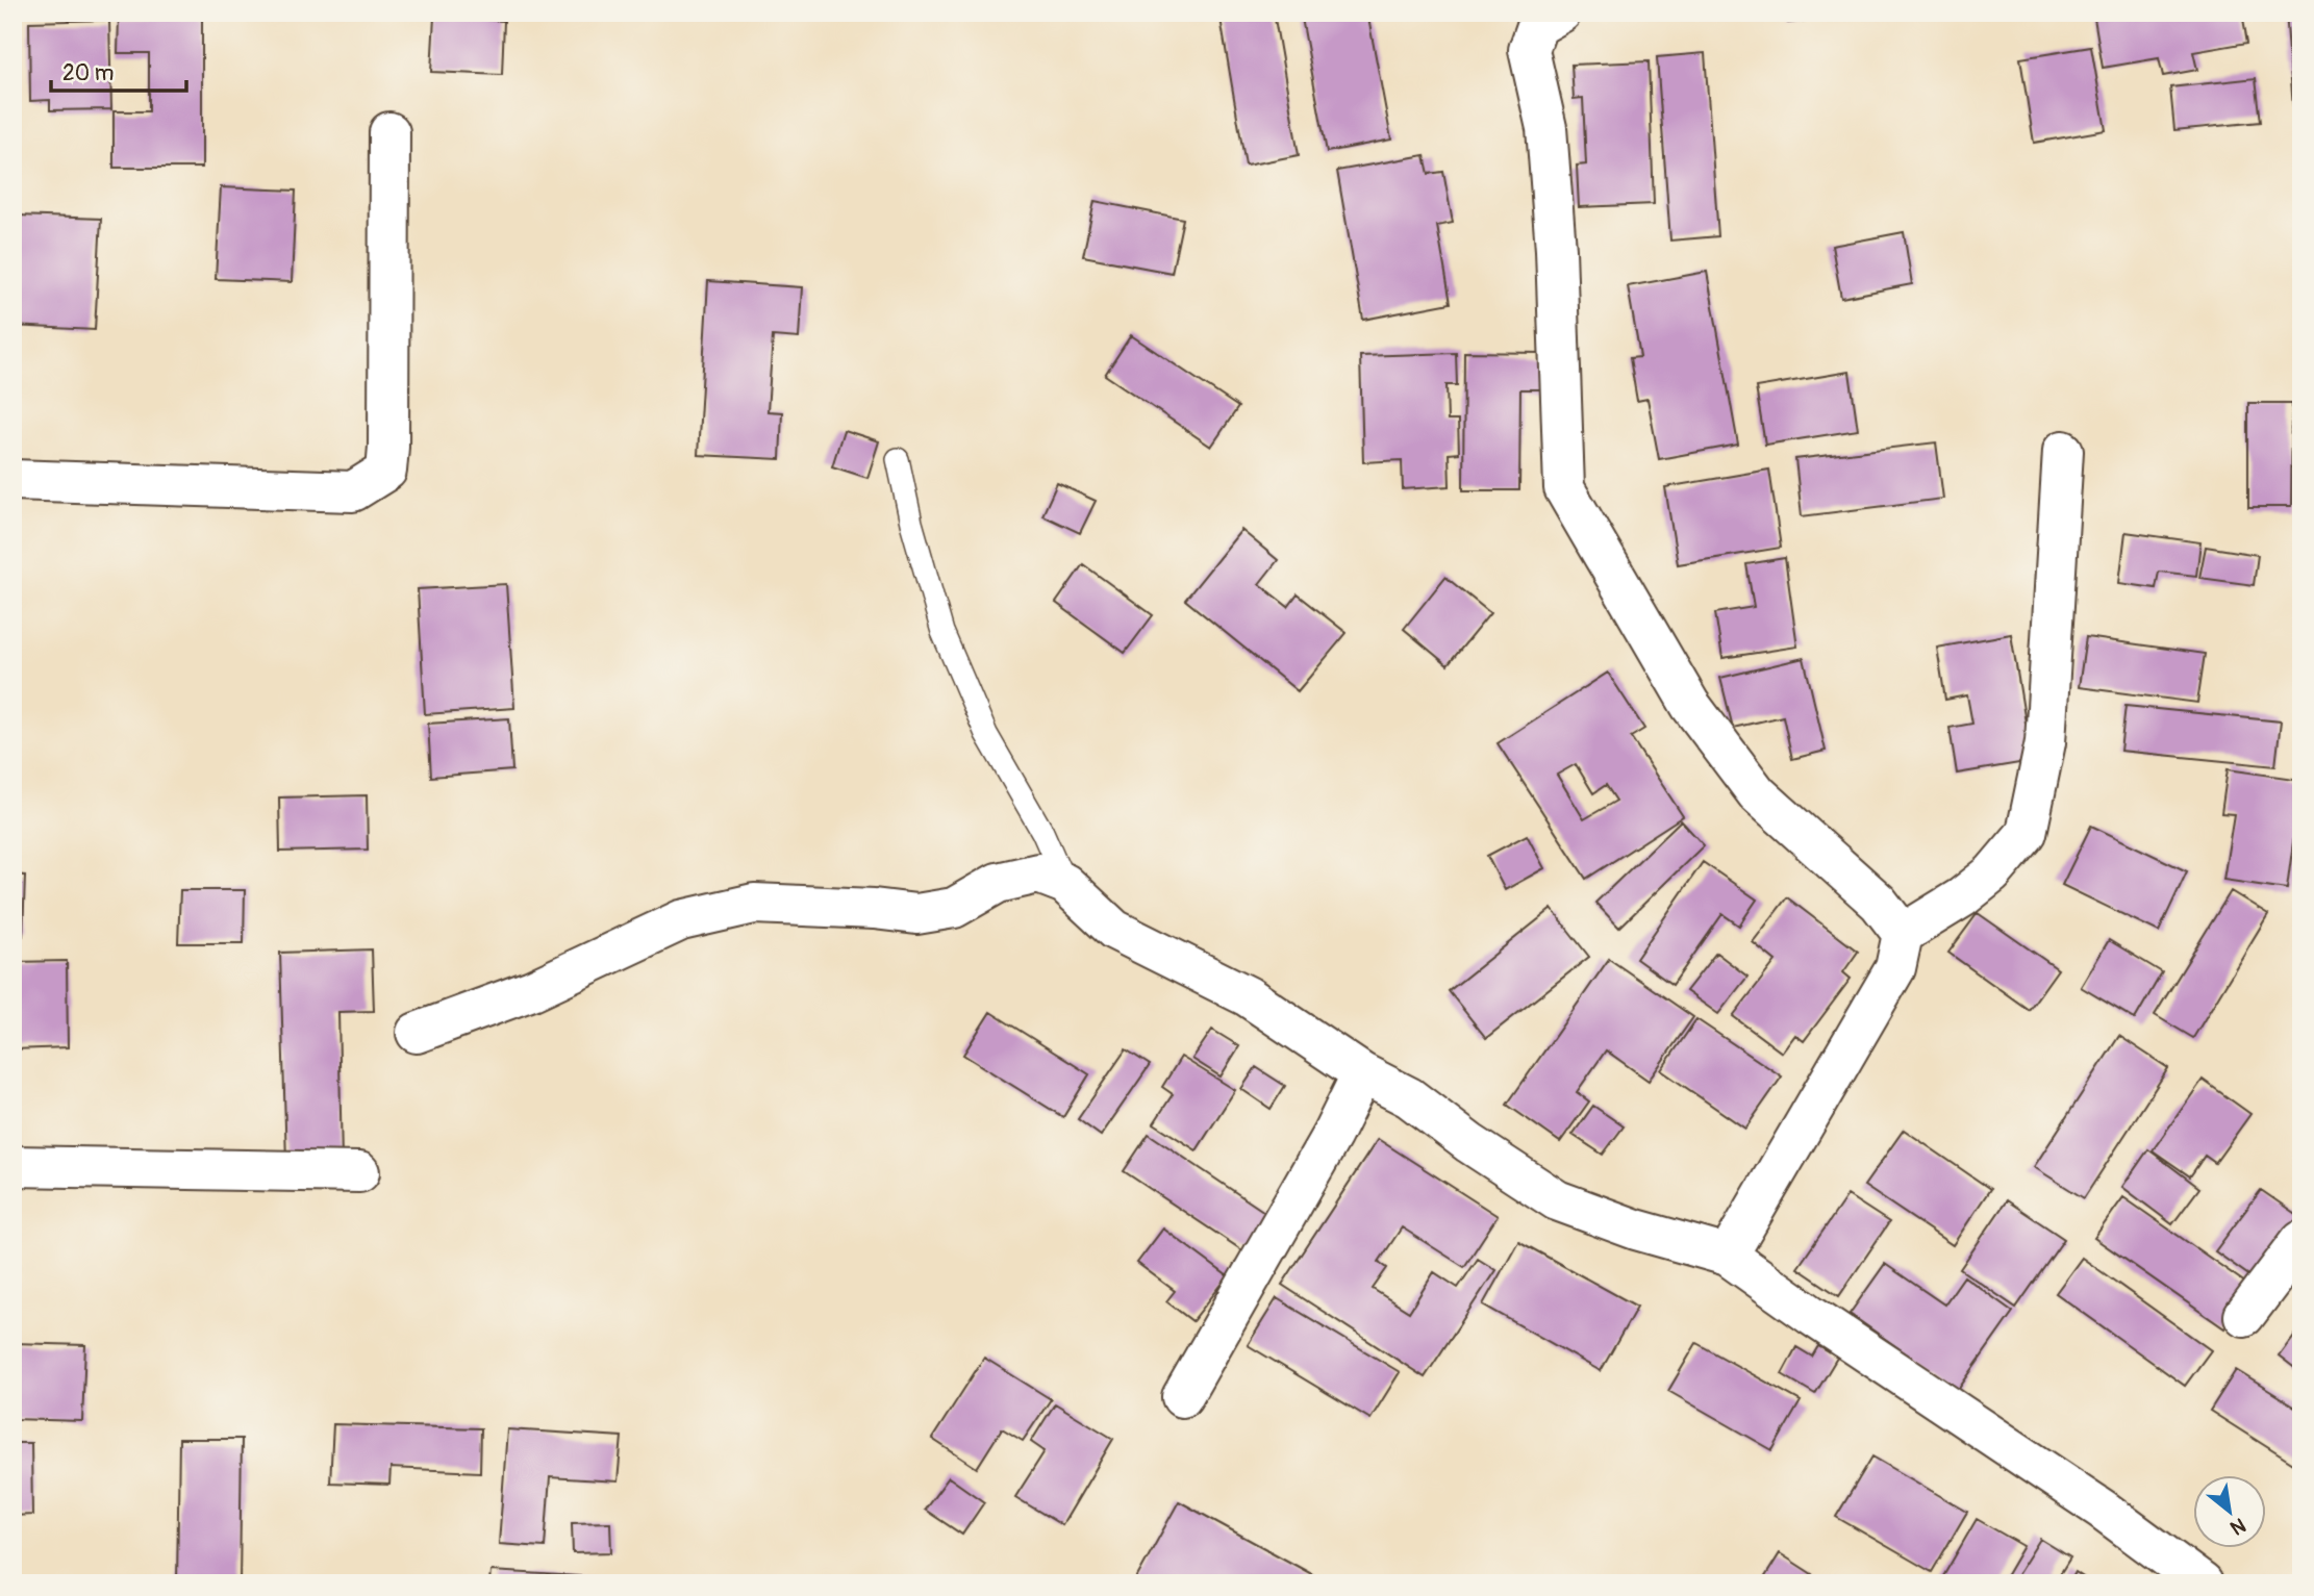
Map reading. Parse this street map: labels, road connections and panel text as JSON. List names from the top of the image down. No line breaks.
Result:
{"scale_bar":"20 m","north":"bottom right"}
